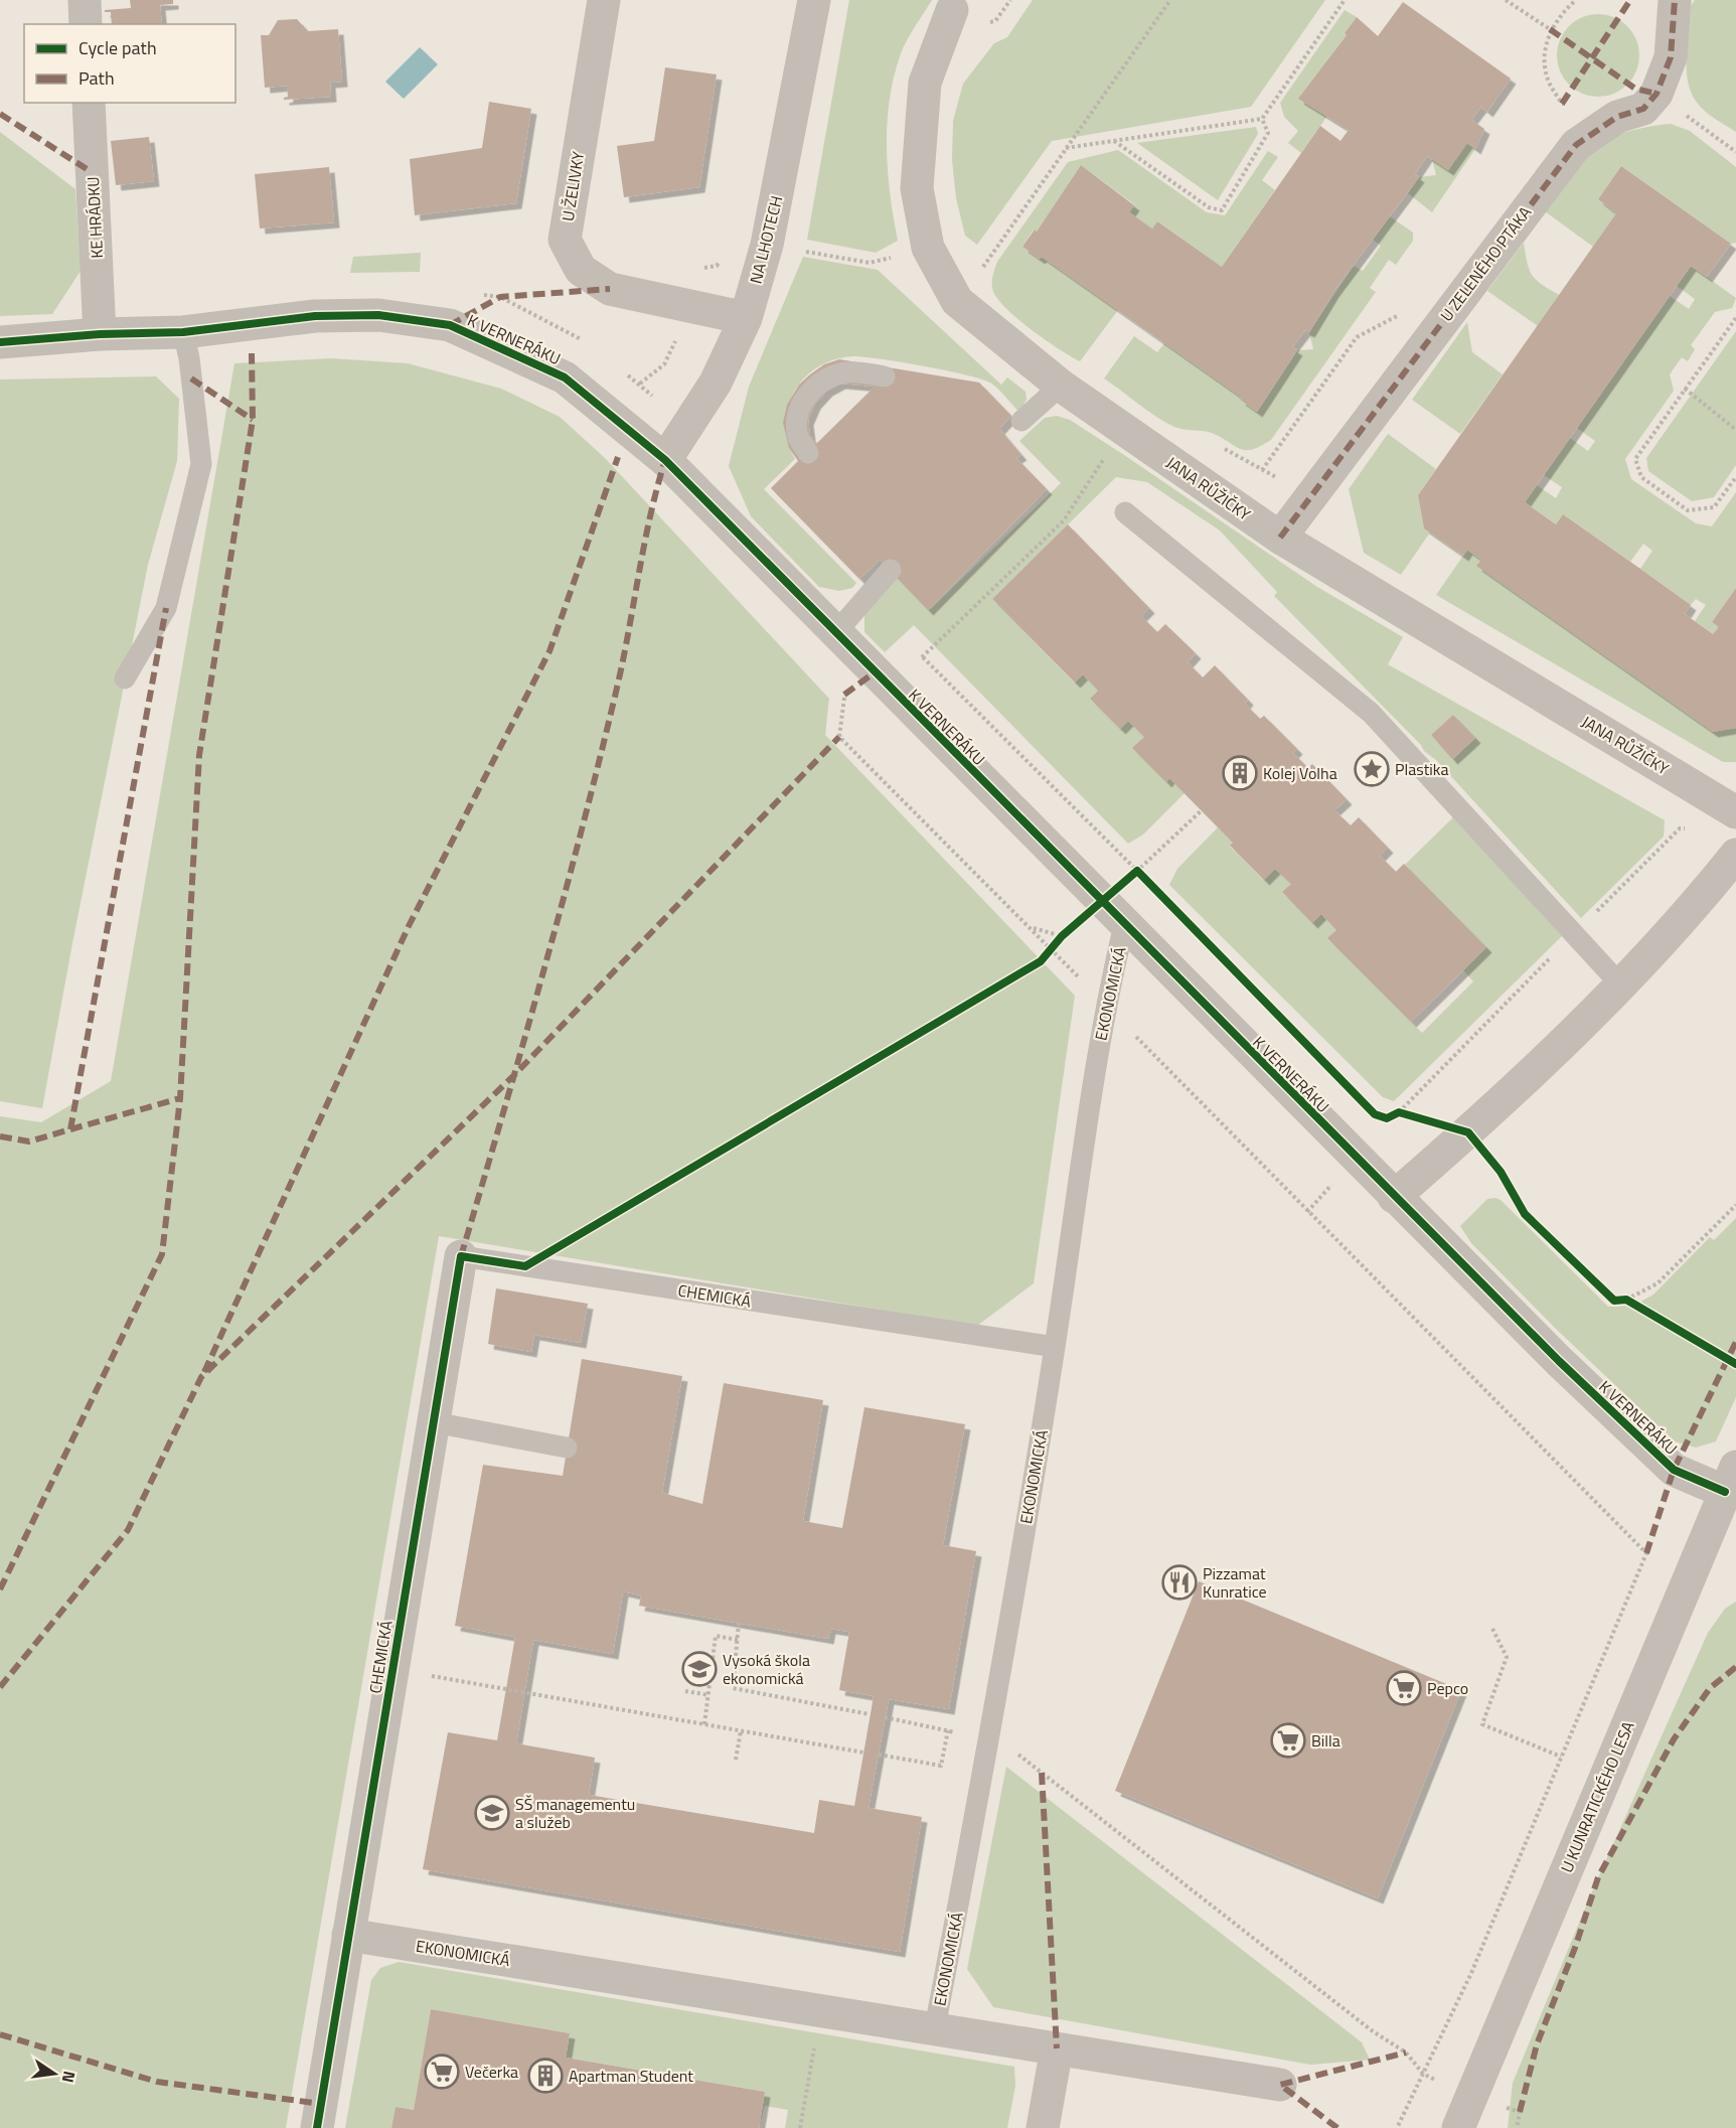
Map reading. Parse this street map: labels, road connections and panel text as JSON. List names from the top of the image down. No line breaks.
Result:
{"streets":{"street":["U ŽELIVKY","KE HRÁDKU","NA LHOTECH","U ZELENÉHO PTÁKA","K VERNERÁKU","JANA RŮŽIČKY","EKONOMICKÁ","CHEMICKÁ","U KUNRATICKÉHO LESA"]},"crossings":[["U ŽELIVKY","NA LHOTECH"],["KE HRÁDKU","K VERNERÁKU"],["NA LHOTECH","K VERNERÁKU"],["U ZELENÉHO PTÁKA","JANA RŮŽIČKY"],["K VERNERÁKU","EKONOMICKÁ"],["K VERNERÁKU","U KUNRATICKÉHO LESA"],["EKONOMICKÁ","CHEMICKÁ"]],"places":{"place":["Plastika"],"building":["Kolej Volha","Apartman Student"],"restaurant":["Pizzamat Kunratice"],"school or university":["Vysoká škola ekonomická","SŠ managementu a služeb"],"supermarket":["Pepco","Billa","Večerka"]},"legend":["Cycle path","Path"],"north":"right"}
